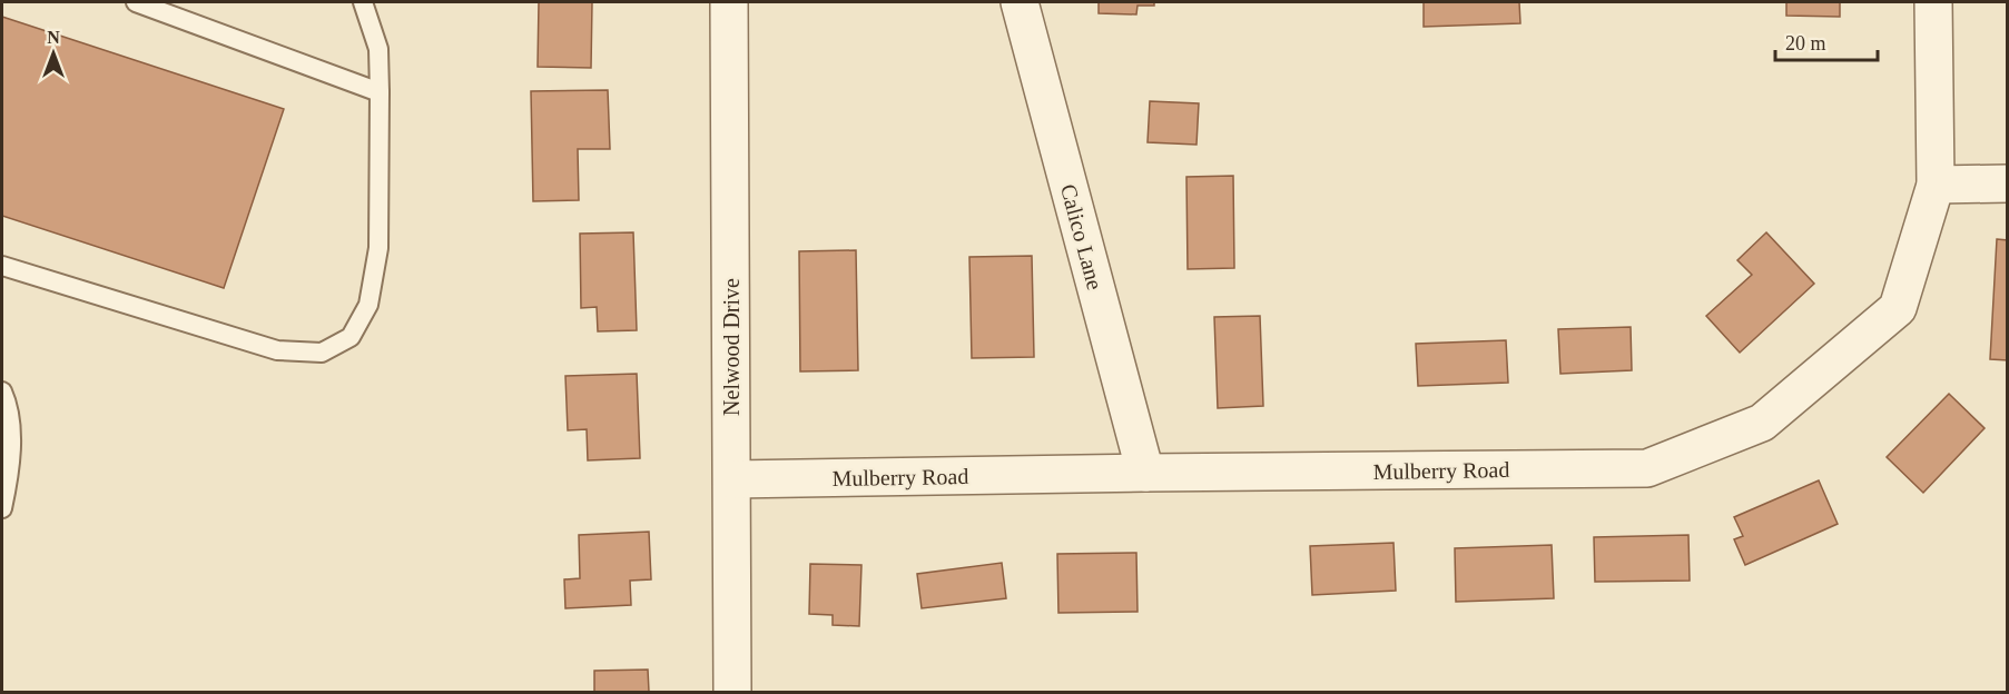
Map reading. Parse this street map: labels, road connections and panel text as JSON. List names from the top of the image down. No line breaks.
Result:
{"streets":{"street":["Calico Lane","Nelwood Drive","Mulberry Road"]},"crossings":[["Calico Lane","Mulberry Road"],["Nelwood Drive","Mulberry Road"]],"scale_bar":"20 m","north":"top"}
